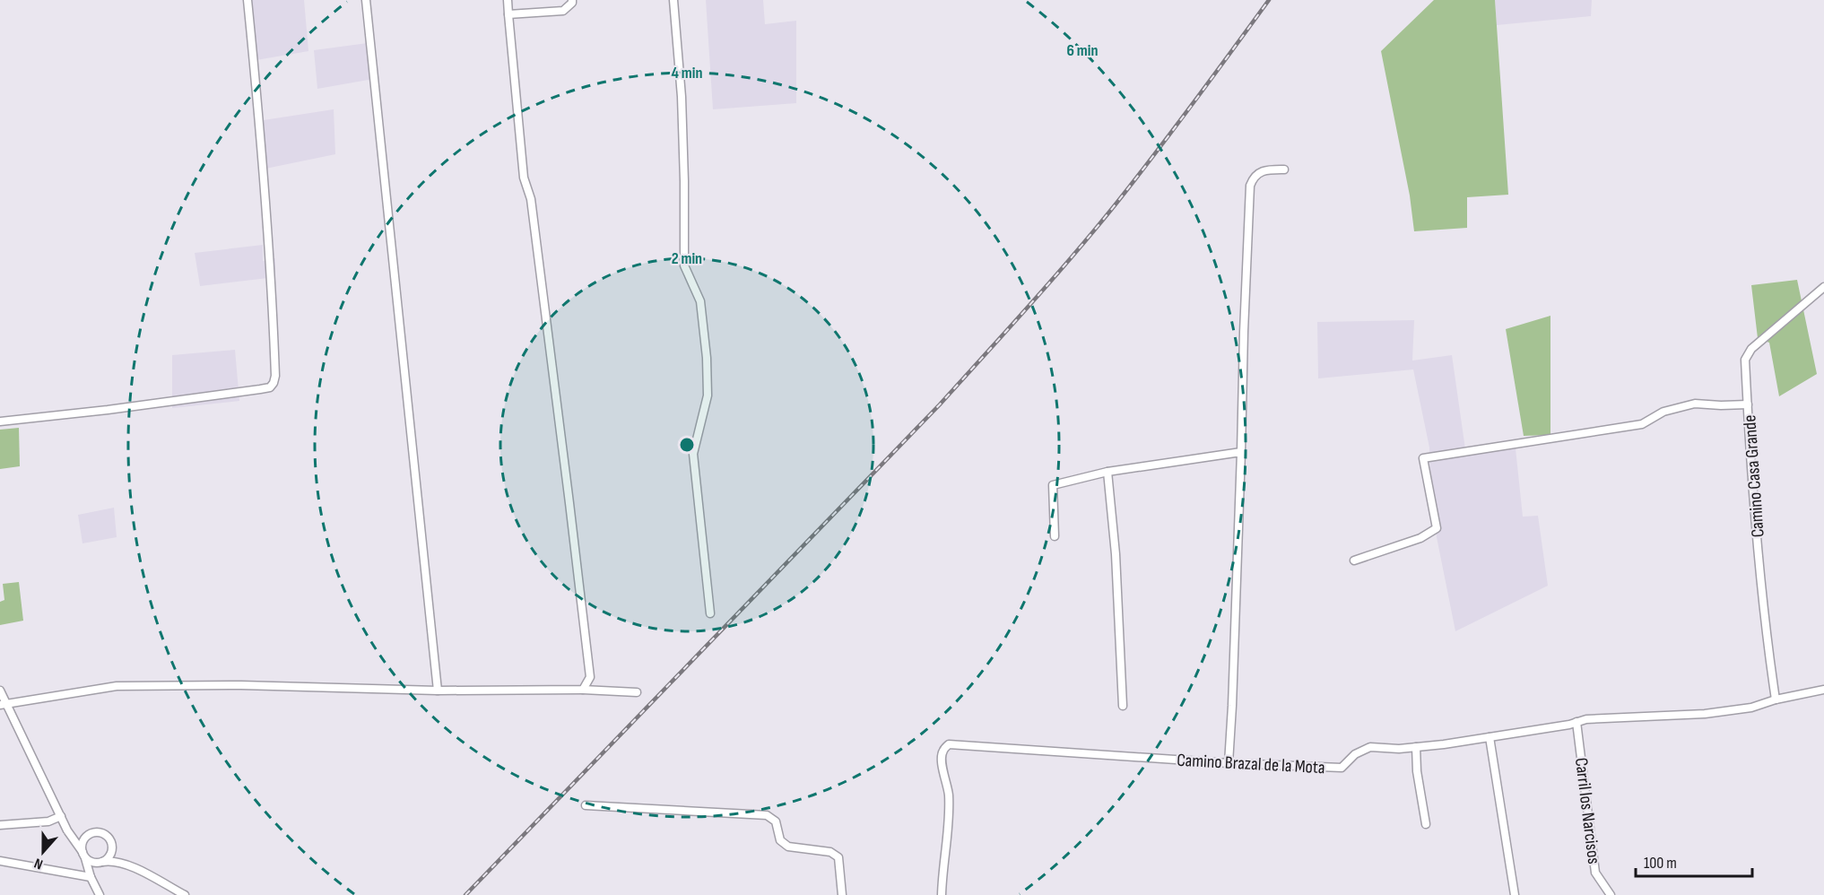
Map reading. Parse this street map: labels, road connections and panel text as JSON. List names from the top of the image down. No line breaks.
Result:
{"streets":{"street":["Camino Casa Grande","Camino Brazal de la Mota","Carril los Narcisos"]},"crossings":[["Camino Casa Grande","Camino Brazal de la Mota"],["Camino Brazal de la Mota","Carril los Narcisos"]],"scale_bar":"100 m","north":"bottom","rings":["6 min","4 min","2 min"]}
